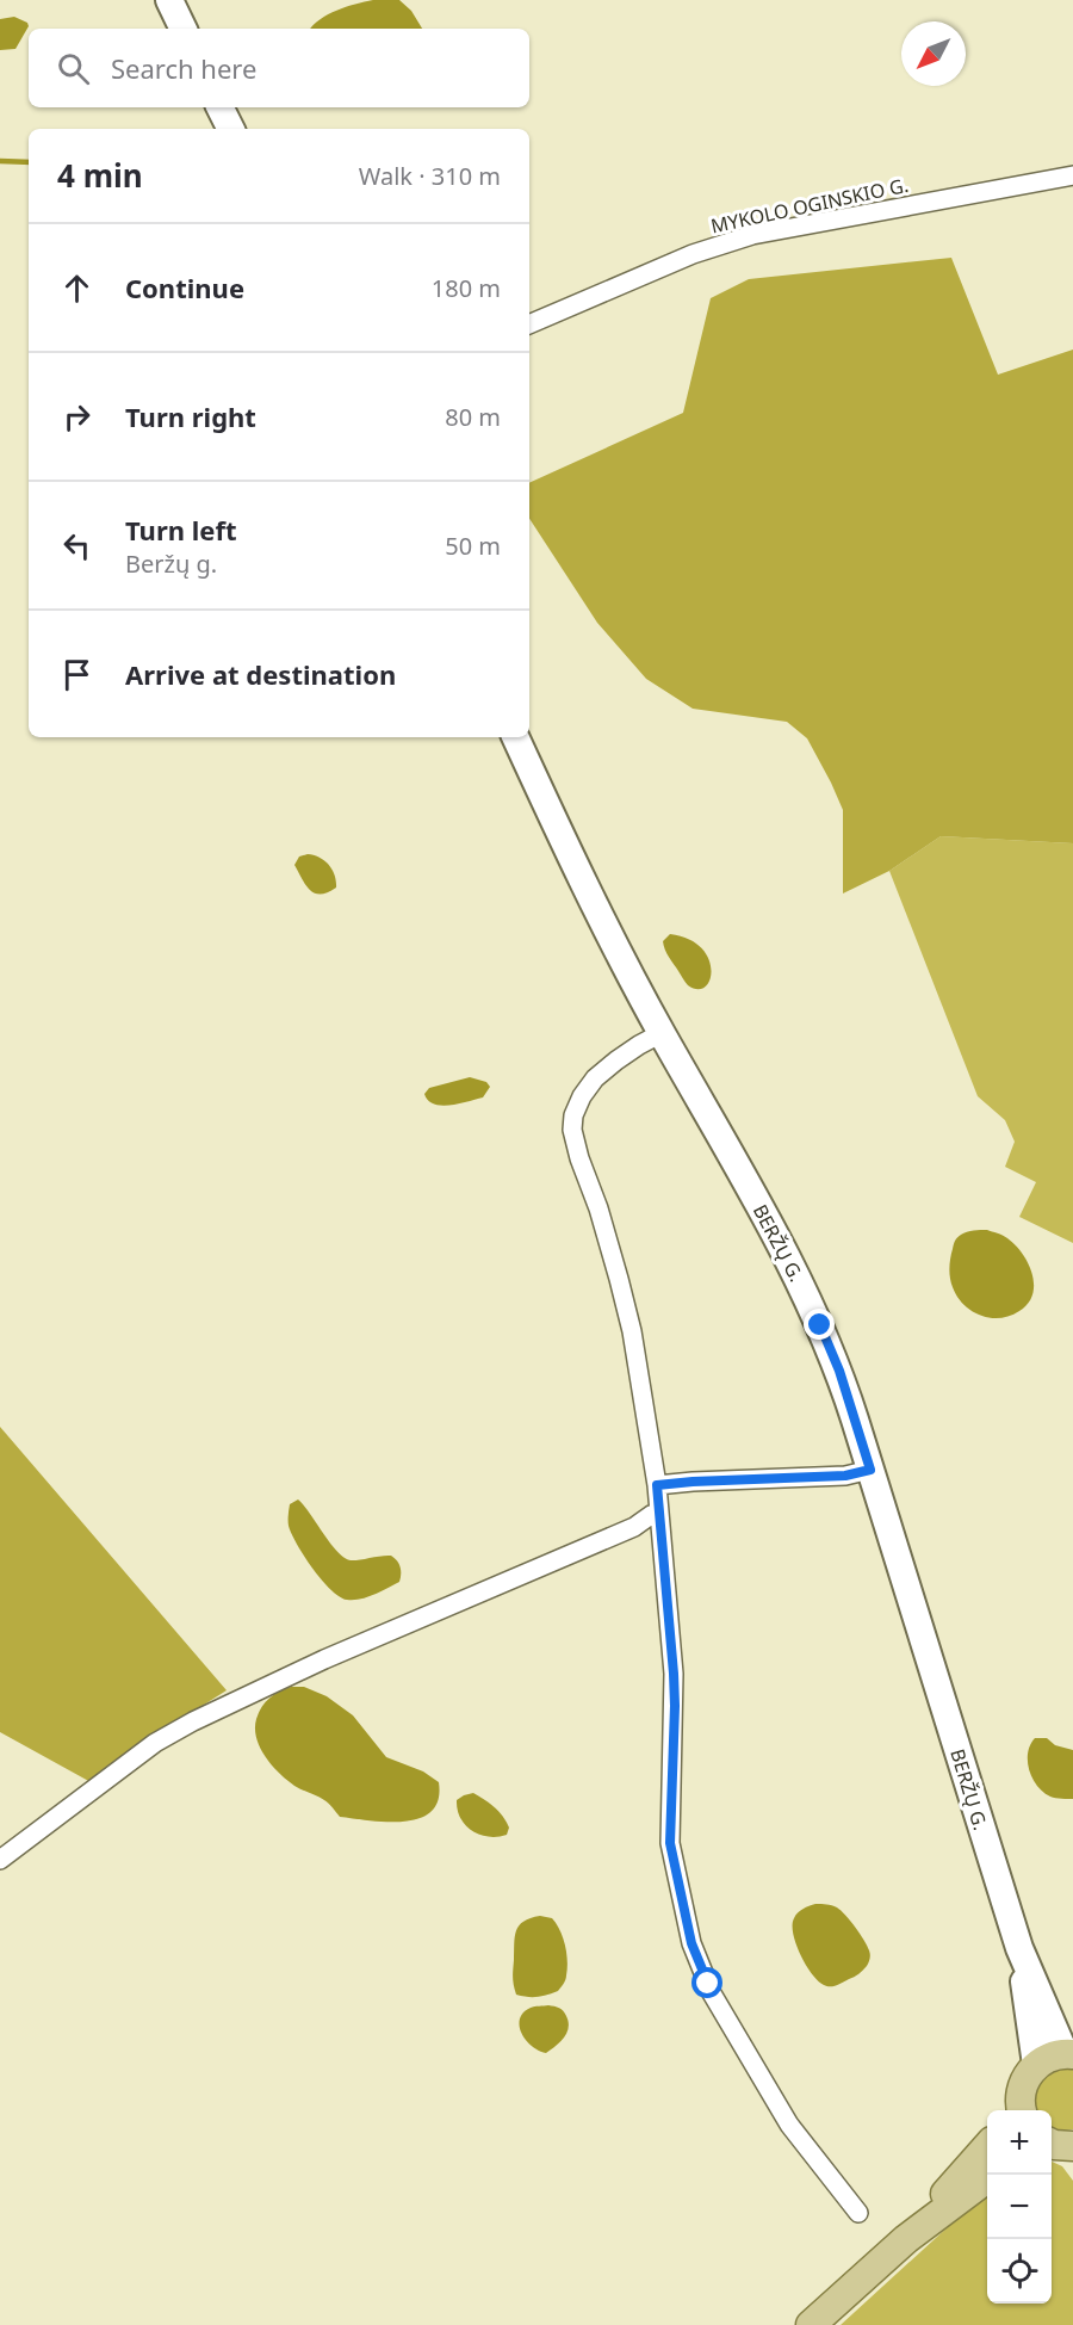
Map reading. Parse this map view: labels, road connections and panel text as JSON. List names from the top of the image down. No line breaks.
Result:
{"streets":{"main road":["BERŽŲ G."],"street":["MYKOLO OGINSKIO G."]},"north":"bottom left","page":{"search":"Search here","heading":["4 min","Walk · 310 m"],"list":[["Continue","180 m"],["Turn right","80 m"],["Turn left","Beržų g.","50 m"],"Arrive at destination"],"map_buttons":["+","−"]}}
